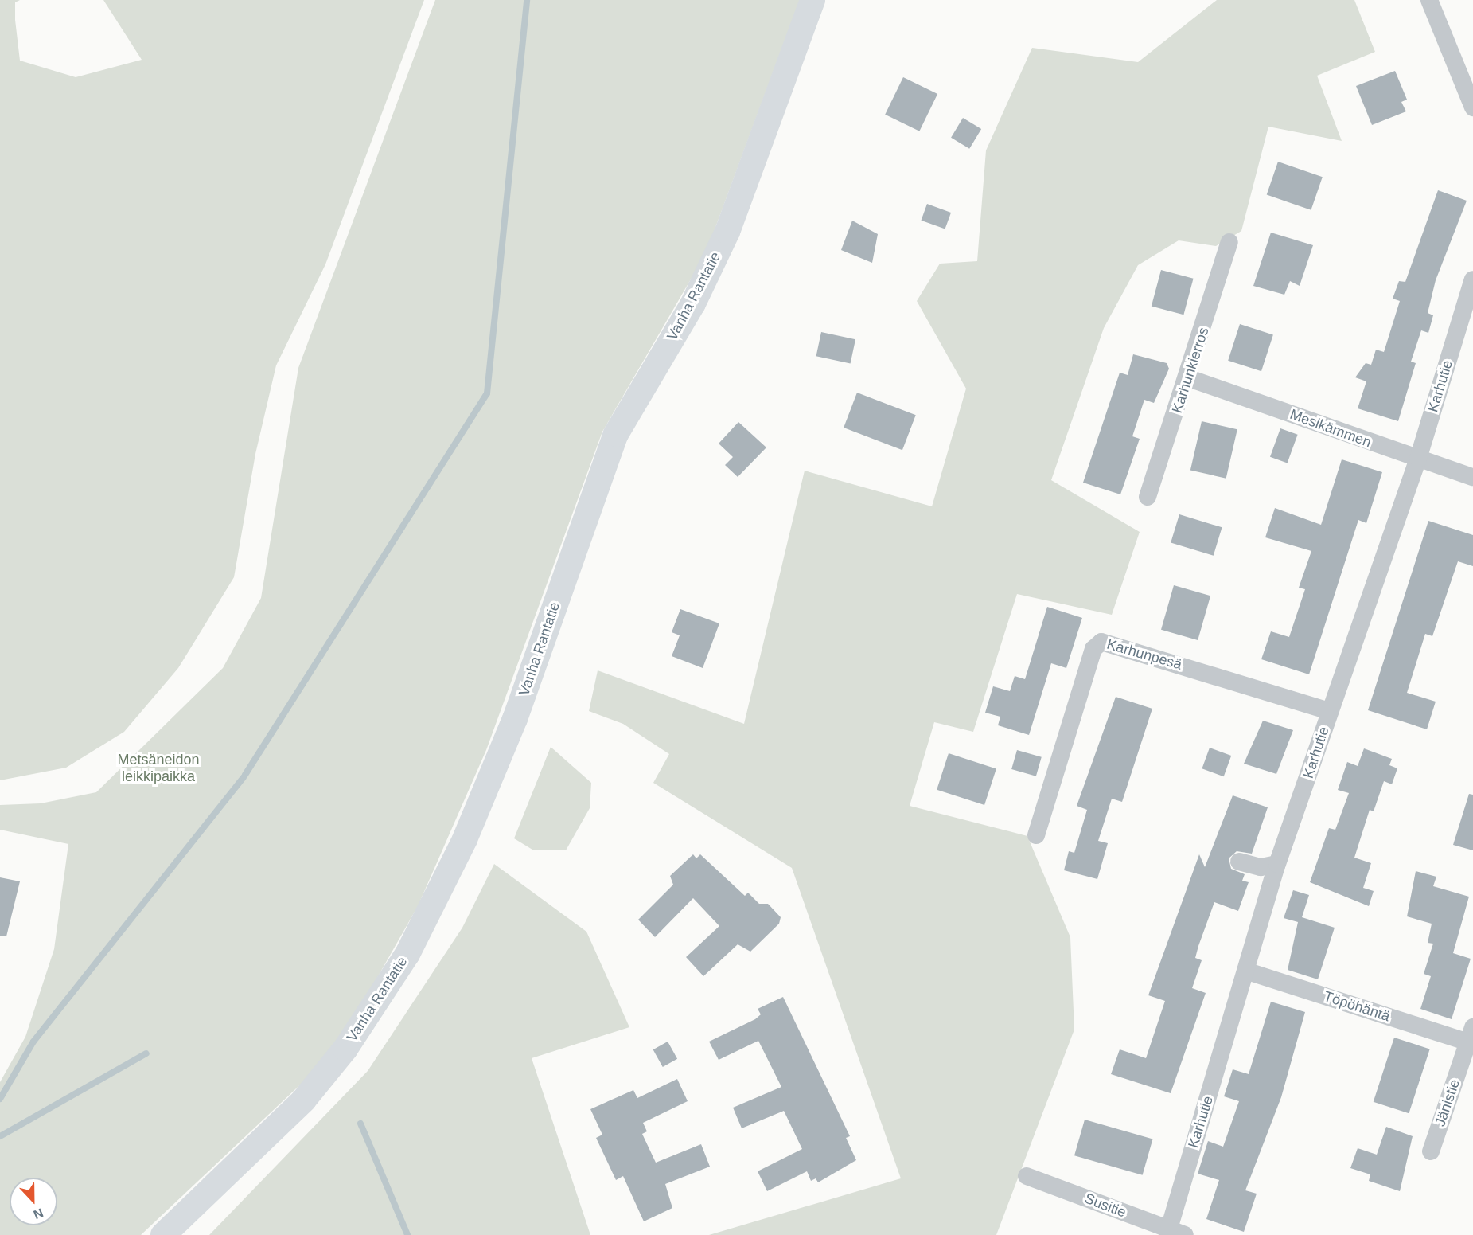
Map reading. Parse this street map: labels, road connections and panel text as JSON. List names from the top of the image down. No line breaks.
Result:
{"streets":{"main road":["Vanha Rantatie"],"street":["Karhunkierros","Karhutie","Mesikämmen","Karhunpesä","Töpöhäntä","Jänistie","Susitie"]},"crossings":[["Karhunkierros","Mesikämmen"],["Karhutie","Mesikämmen"],["Karhutie","Karhunpesä"],["Karhutie","Töpöhäntä"],["Karhutie","Susitie"],["Töpöhäntä","Jänistie"]],"parks":["Metsäneidon leikkipaikka"],"north":"bottom"}
